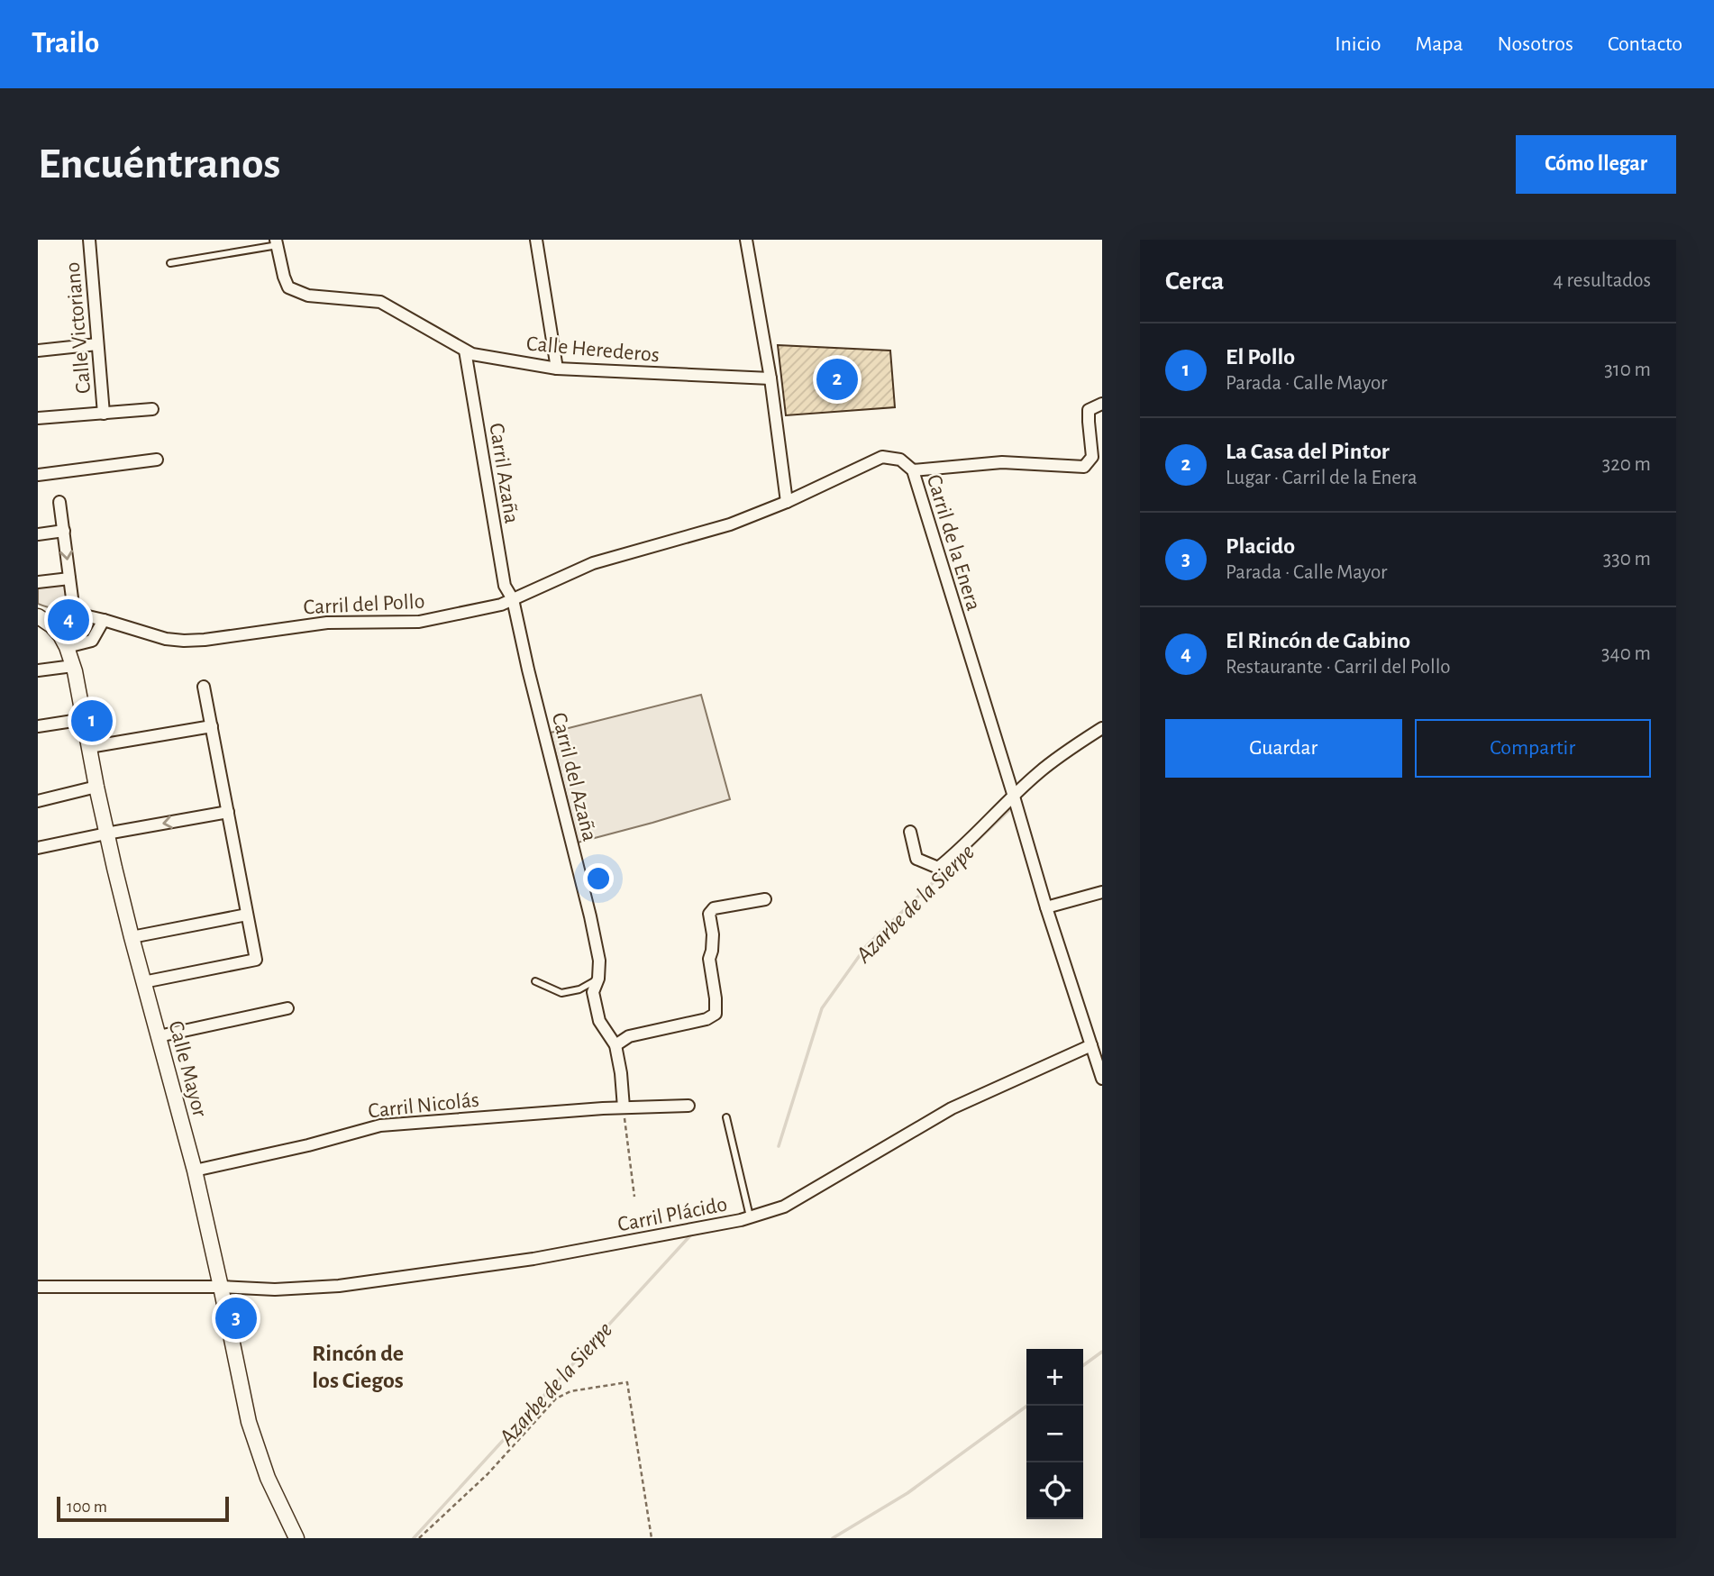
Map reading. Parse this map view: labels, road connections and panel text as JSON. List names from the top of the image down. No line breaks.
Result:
{"streets":{"main road":["Calle Mayor"],"street":["Calle Victoriano","Calle Herederos","Carril Azaña","Carril de la Enera","Carril del Pollo","Carril del Azaña","Carril Nicolás","Carril Plácido"]},"crossings":[["Calle Herederos","Carril Azaña"],["Carril Azaña","Carril del Pollo"],["Carril Azaña","Carril del Azaña"],["Carril de la Enera","Carril del Pollo"],["Carril de la Enera","Carril Plácido"],["Carril del Pollo","Carril del Azaña"],["Carril del Azaña","Carril Nicolás"],["Calle Mayor","Carril Nicolás"],["Calle Mayor","Carril Plácido"]],"districts":["Rincón de los Ciegos"],"water":["Azarbe de la Sierpe"],"scale_bar":"100 m","page":{"header":"Trailo","nav":["Inicio","Mapa","Nosotros","Contacto"],"buttons":["Cómo llegar",["Guardar","Compartir"]],"title":"Encuéntranos","heading":["Cerca","4 resultados"],"list":[{"mark":"1","name":"El Pollo","note":"Parada · Calle Mayor","value":"310 m"},{"mark":"2","name":"La Casa del Pintor","note":"Lugar · Carril de la Enera","value":"320 m"},{"mark":"3","name":"Placido","note":"Parada · Calle Mayor","value":"330 m"},{"mark":"4","name":"El Rincón de Gabino","note":"Restaurante · Carril del Pollo","value":"340 m"}],"pins":["2","4","1","3"],"map_buttons":["+","−"],"scale":"100 m"}}
